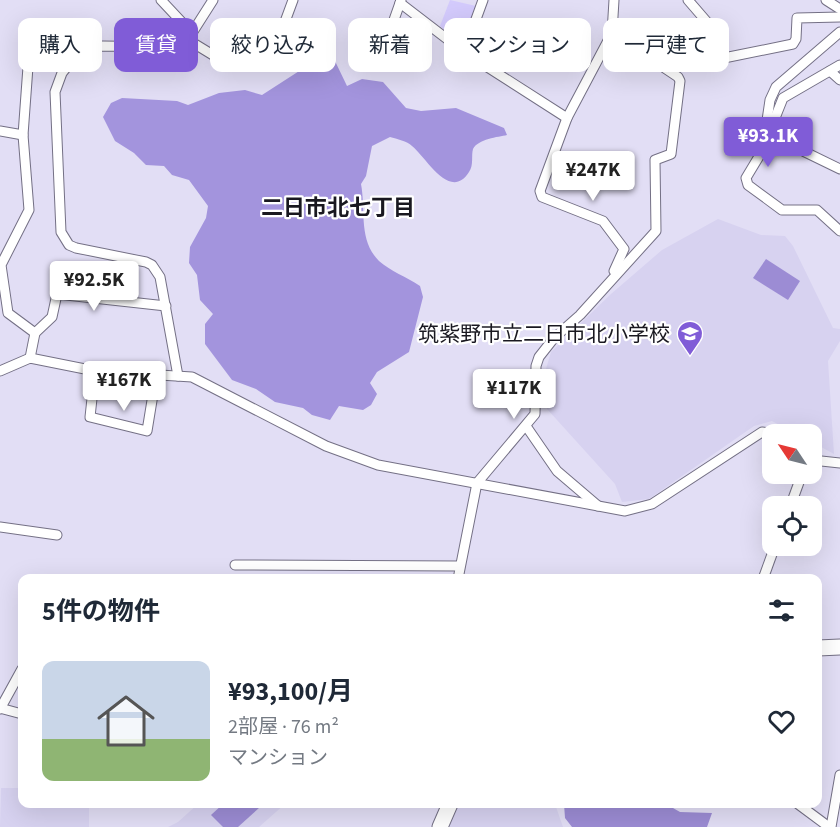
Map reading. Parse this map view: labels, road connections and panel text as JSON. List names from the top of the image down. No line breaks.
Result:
{"districts":["二日市北七丁目"],"places":{"school or university":["筑紫野市立二日市北小学校"]},"north":"top left","page":{"chip":["購入","賃貸","絞り込み","新着","マンション","一戸建て"],"price":["¥93.1K","¥247K","¥92.5K","¥167K","¥117K"],"heading":"5件の物件","list":[{"name":"¥93,100/月","note":"2部屋 · 76 m² · マンション"}]}}
